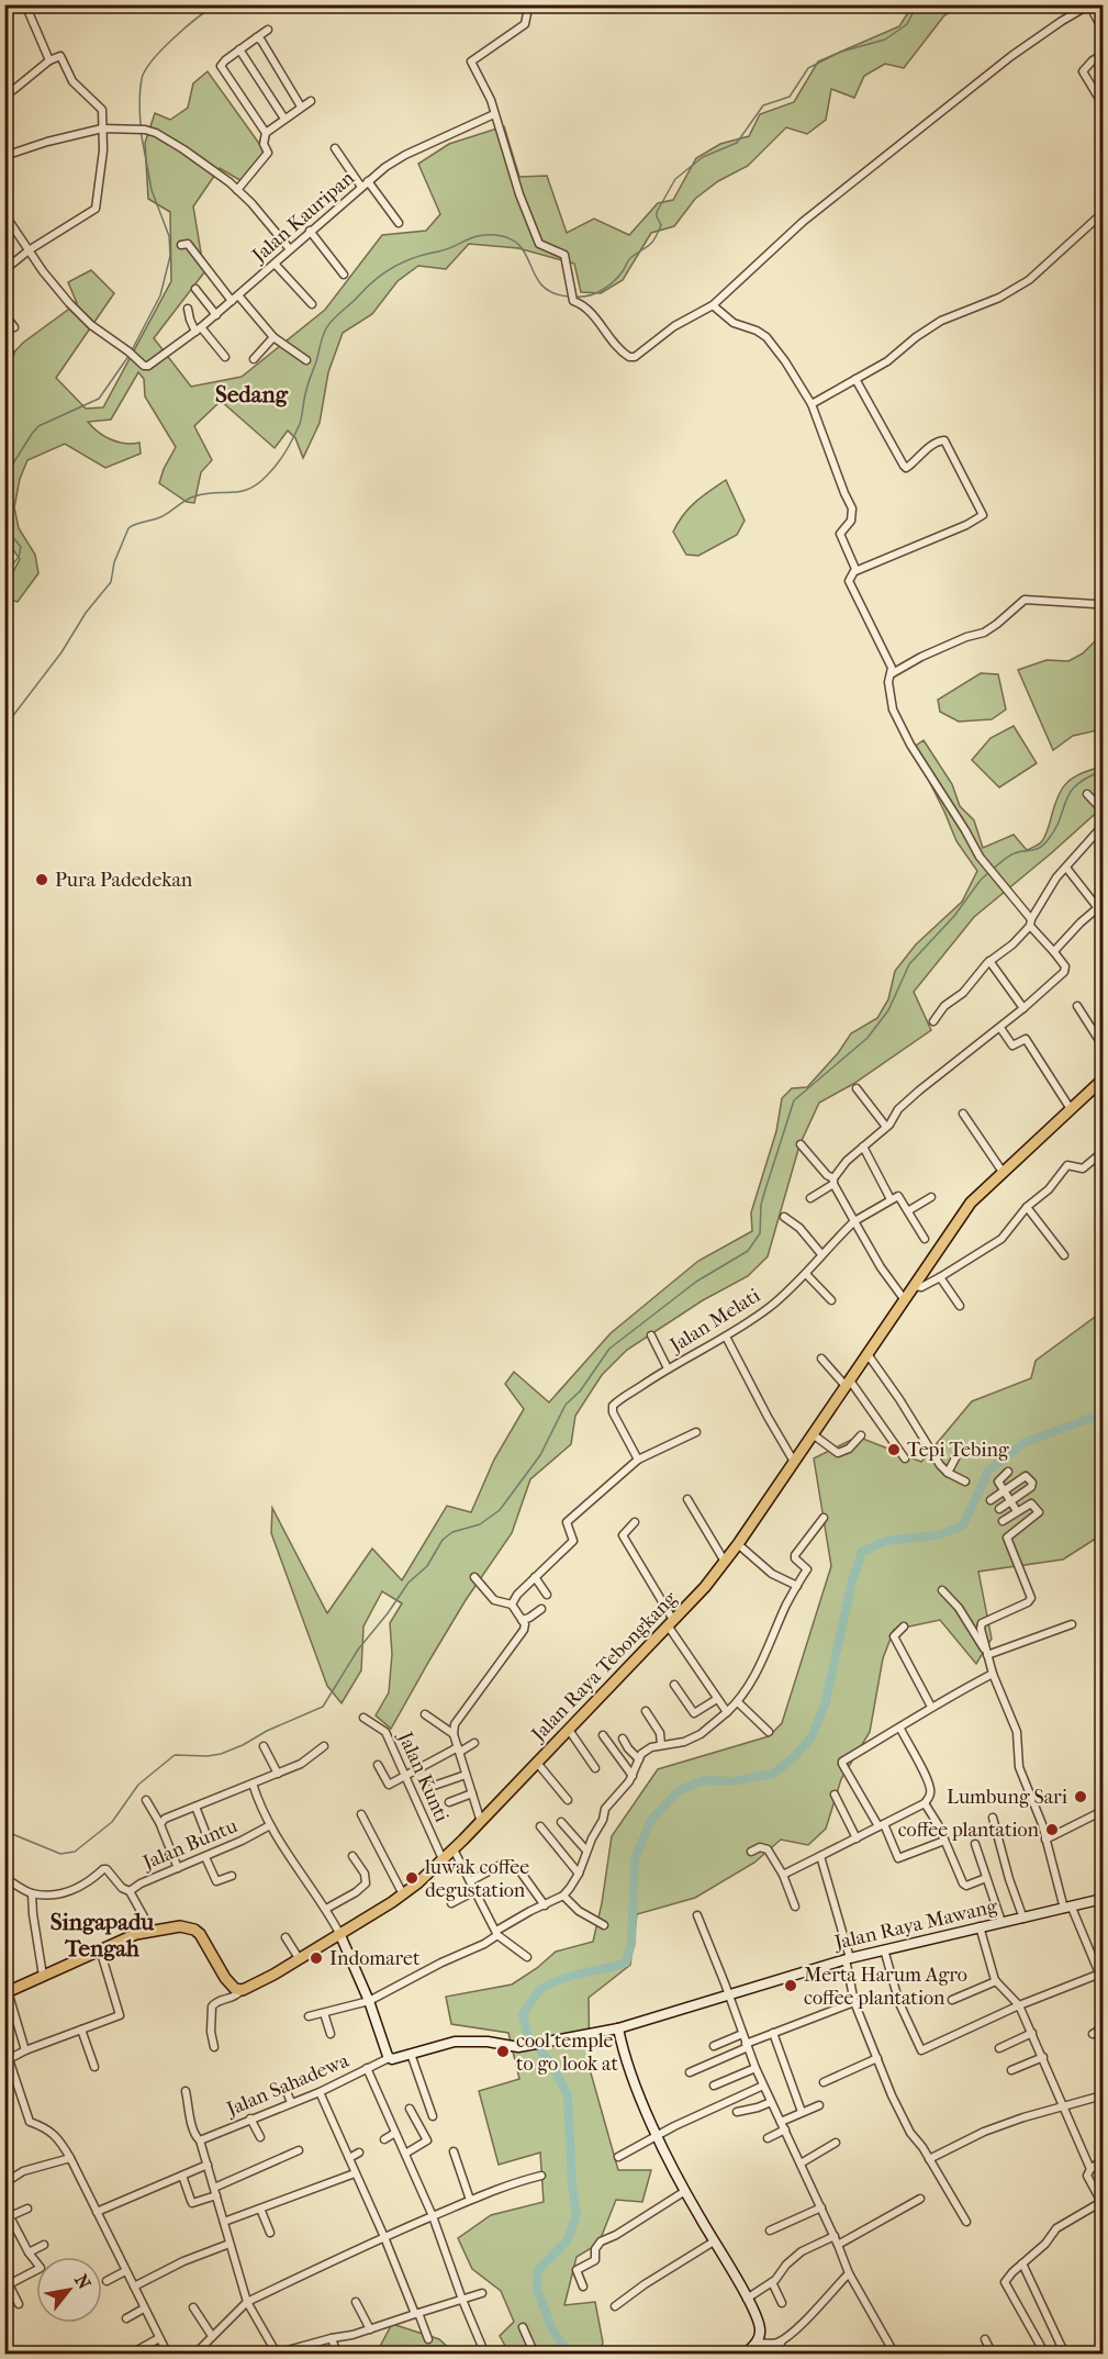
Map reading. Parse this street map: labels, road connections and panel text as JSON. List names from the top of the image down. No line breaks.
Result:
{"streets":{"main road":["Jalan Raya Tebongkang","Jalan Raya Mawang"],"street":["Jalan Kauripan","Jalan Melati","Jalan Kunti","Jalan Buntu","Jalan Sahadewa"]},"crossings":[["Jalan Raya Tebongkang","Jalan Kunti"],["Jalan Raya Mawang","Jalan Sahadewa"]],"districts":["Sedang","Singapadu Tengah"],"places":["Pura Padedekan","Tepi Tebing","Lumbung Sari","coffee plantation","luwak coffee degustation","Indomaret","Merta Harum Agro coffee plantation","cool temple to go look at"],"north":"top right"}
